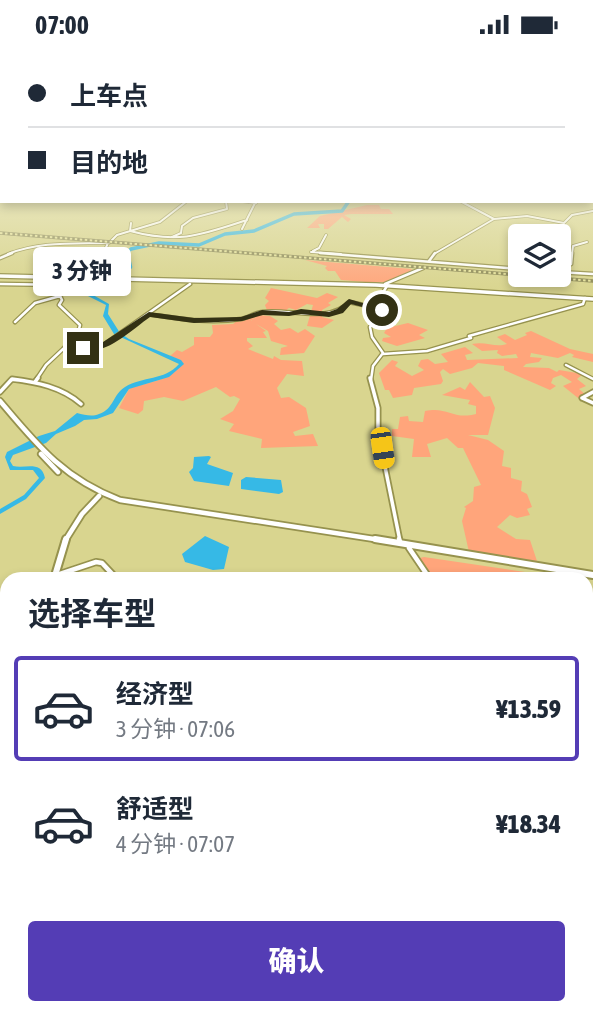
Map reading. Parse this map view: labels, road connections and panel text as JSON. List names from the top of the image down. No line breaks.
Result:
{"page":{"status":"07:00","banner":["上车点","目的地"],"bubble":"3 分钟","heading":"选择车型","list":[{"name":"经济型","note":"3 分钟 · 07:06","value":"¥13.59"},{"name":"舒适型","note":"4 分钟 · 07:07","value":"¥18.34"}],"buttons":"确认"}}
